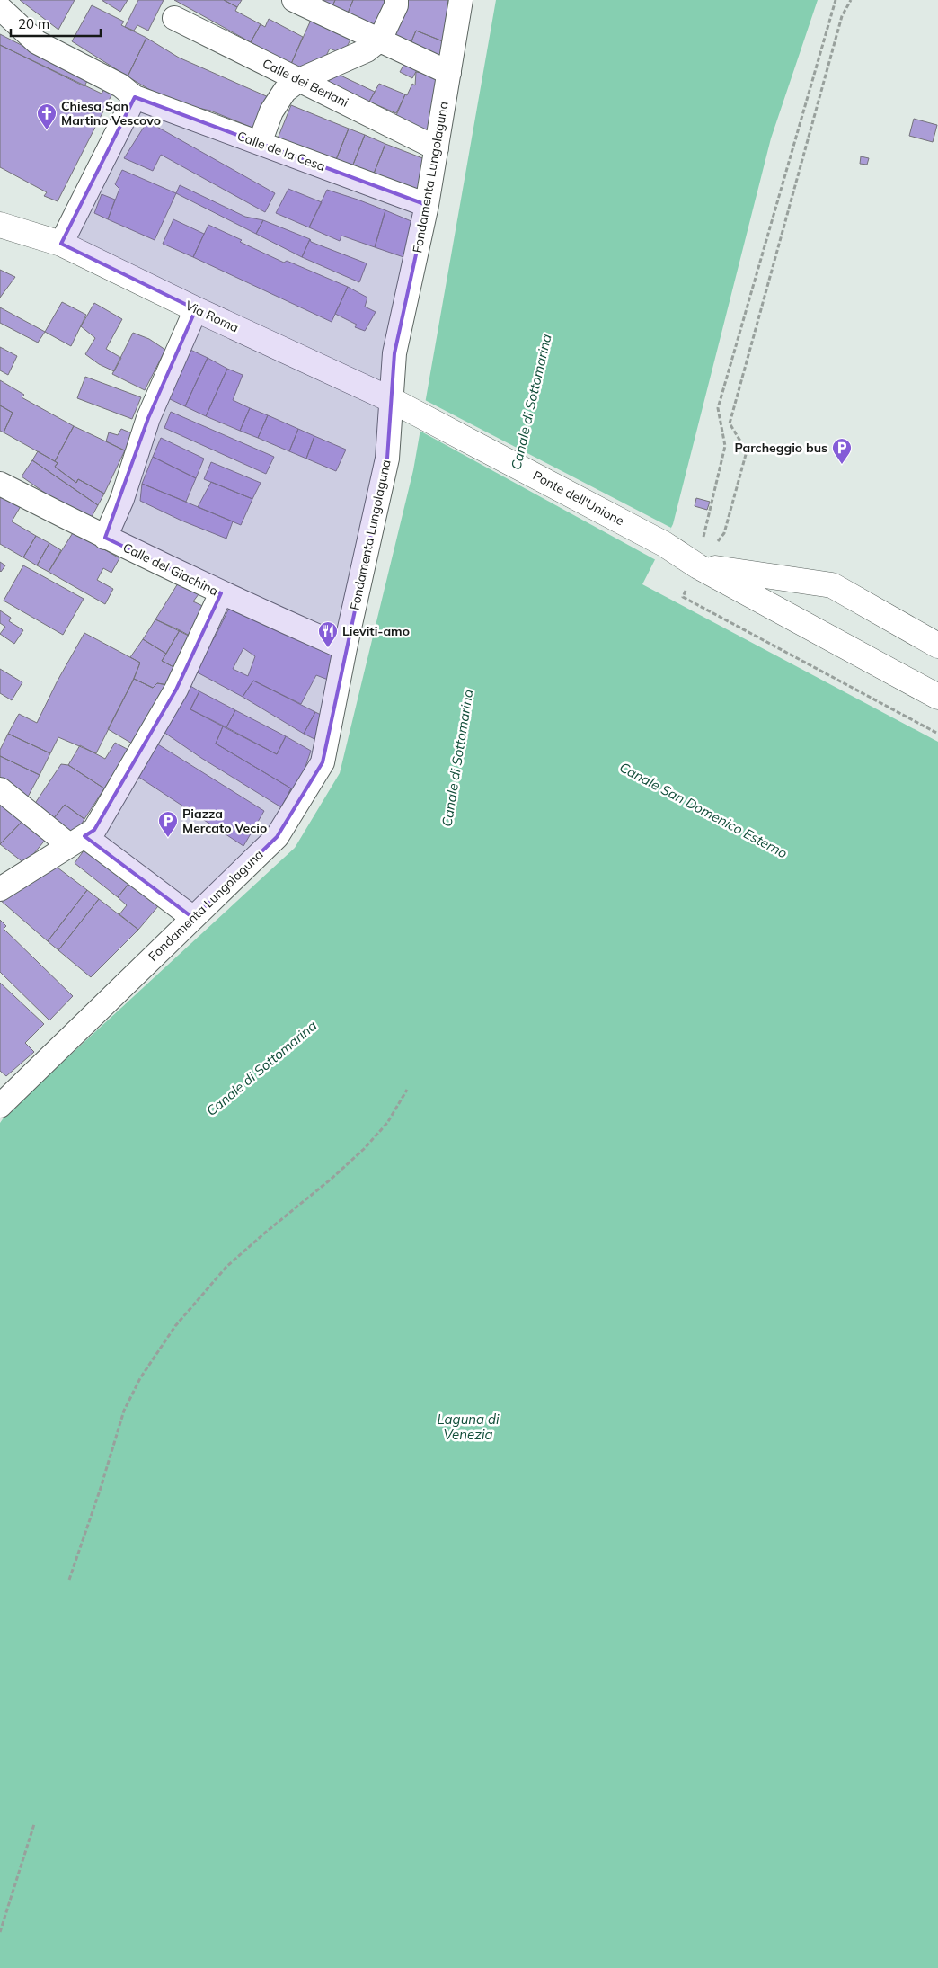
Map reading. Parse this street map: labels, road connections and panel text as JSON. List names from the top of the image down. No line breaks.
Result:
{"streets":{"street":["Calle dei Berlani","Calle de la Cesa","Fondamenta Lungolaguna","Via Roma","Ponte dell'Unione","Calle del Giachina"]},"crossings":[["Calle dei Berlani","Fondamenta Lungolaguna"],["Calle de la Cesa","Fondamenta Lungolaguna"],["Fondamenta Lungolaguna","Via Roma"],["Fondamenta Lungolaguna","Calle del Giachina"],["Via Roma","Ponte dell'Unione"]],"water":["Canale di Sottomarina","Canale San Domenico Esterno","Laguna di Venezia"],"places":{"church":["Chiesa San Martino Vescovo"],"parking":["Parcheggio bus","Piazza Mercato Vecio"],"restaurant":["Lieviti-amo"]},"scale_bar":"20 m"}
